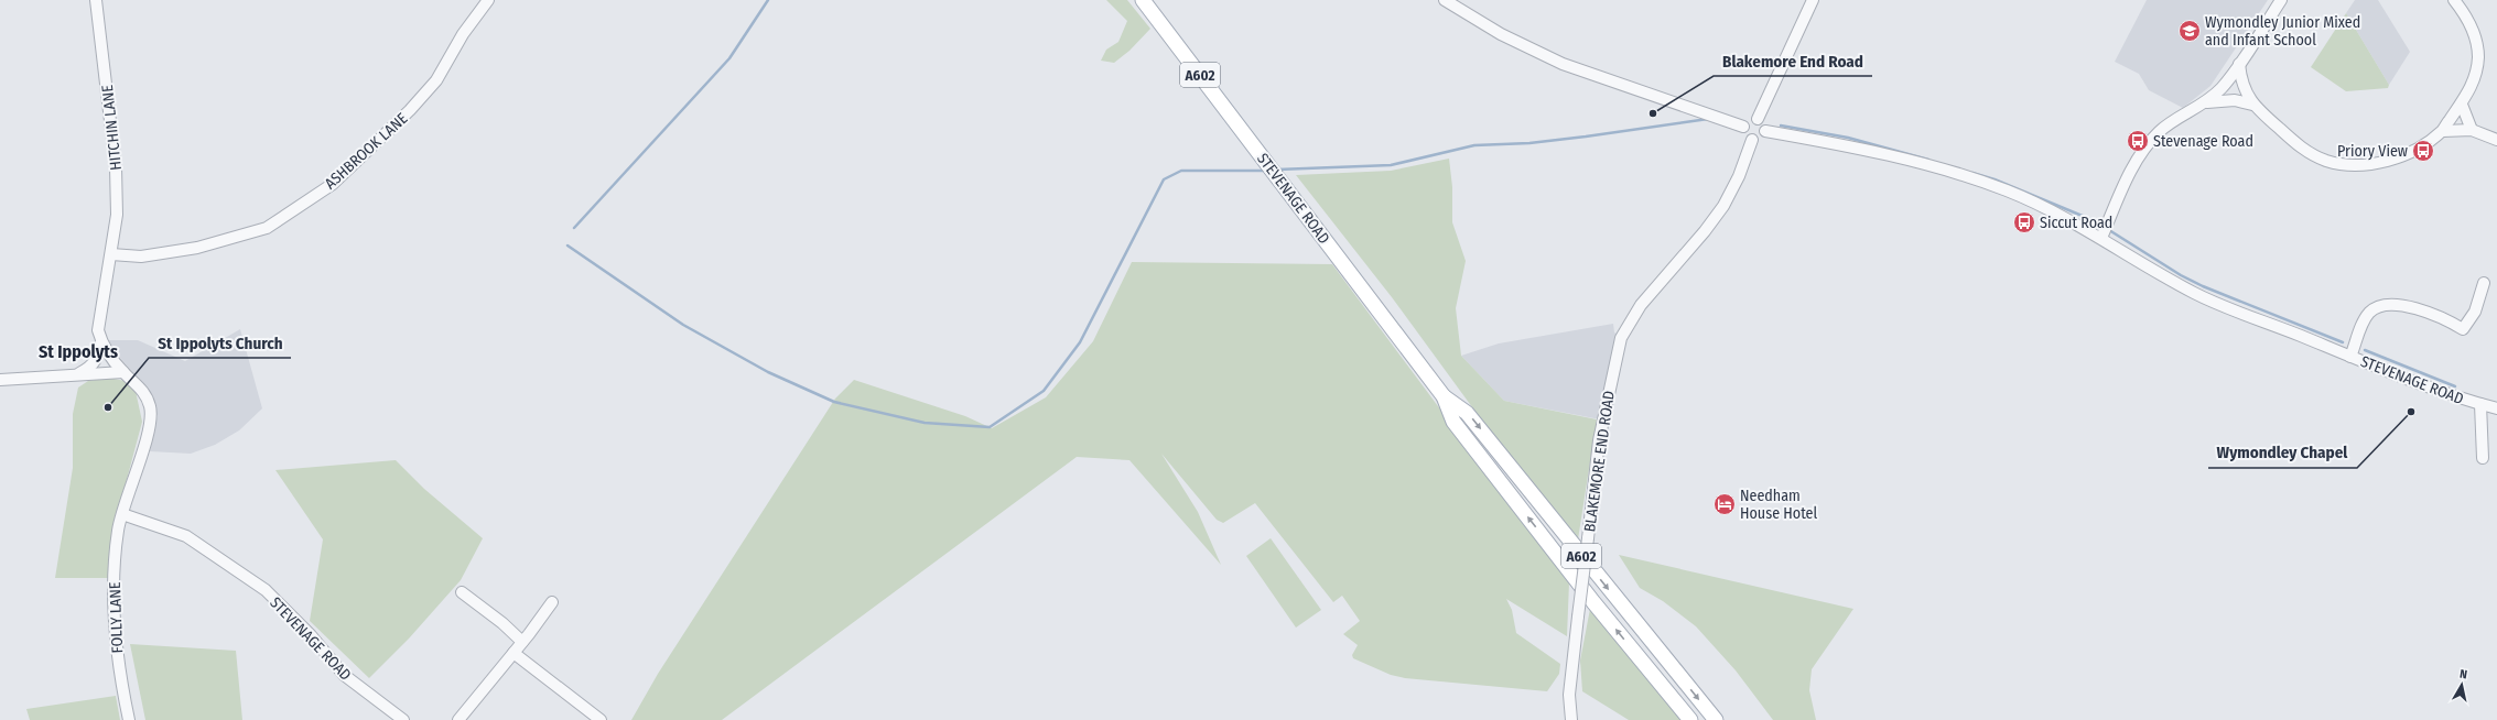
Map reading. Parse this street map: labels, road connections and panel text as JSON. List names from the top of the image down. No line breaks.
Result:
{"streets":{"main road":["A602","STEVENAGE ROAD"],"street":["HITCHIN LANE","ASHBROOK LANE","BLAKEMORE END ROAD","FOLLY LANE"]},"crossings":[["A602","STEVENAGE ROAD"],["HITCHIN LANE","ASHBROOK LANE"],["STEVENAGE ROAD","BLAKEMORE END ROAD"],["STEVENAGE ROAD","FOLLY LANE"]],"districts":["St Ippolyts"],"places":{"school or university":["Wymondley Junior Mixed and Infant School"],"other":["Blakemore End Road","St Ippolyts Church","Wymondley Chapel"],"bus stop":["Stevenage Road","Priory View","Siccut Road"],"hotel":["Needham House Hotel"]},"north":"top"}
